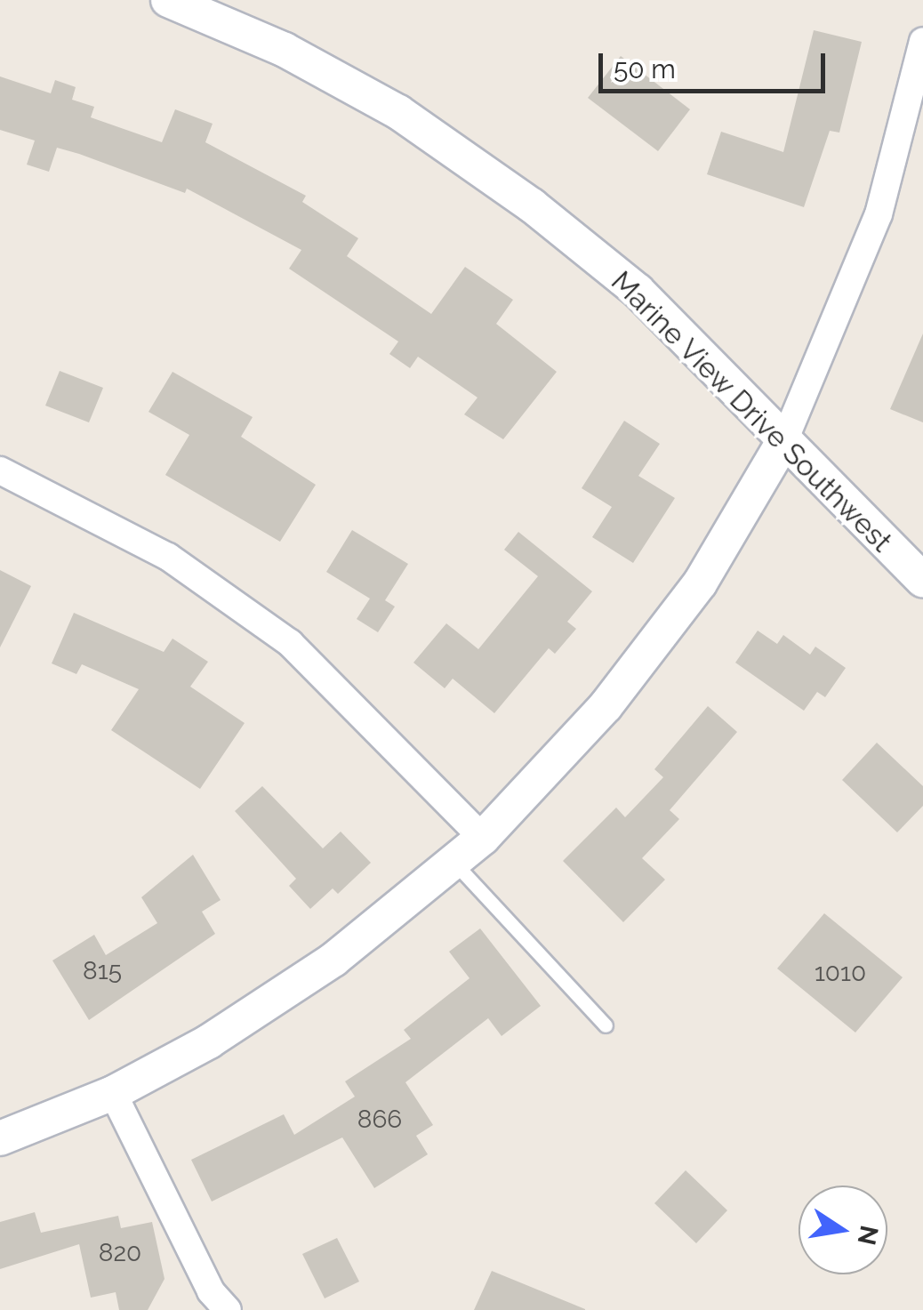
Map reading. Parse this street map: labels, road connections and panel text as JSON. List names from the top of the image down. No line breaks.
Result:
{"streets":{"street":["Marine View Drive Southwest"]},"house_numbers":["815","1010","866","820"],"scale_bar":"50 m","north":"right"}
